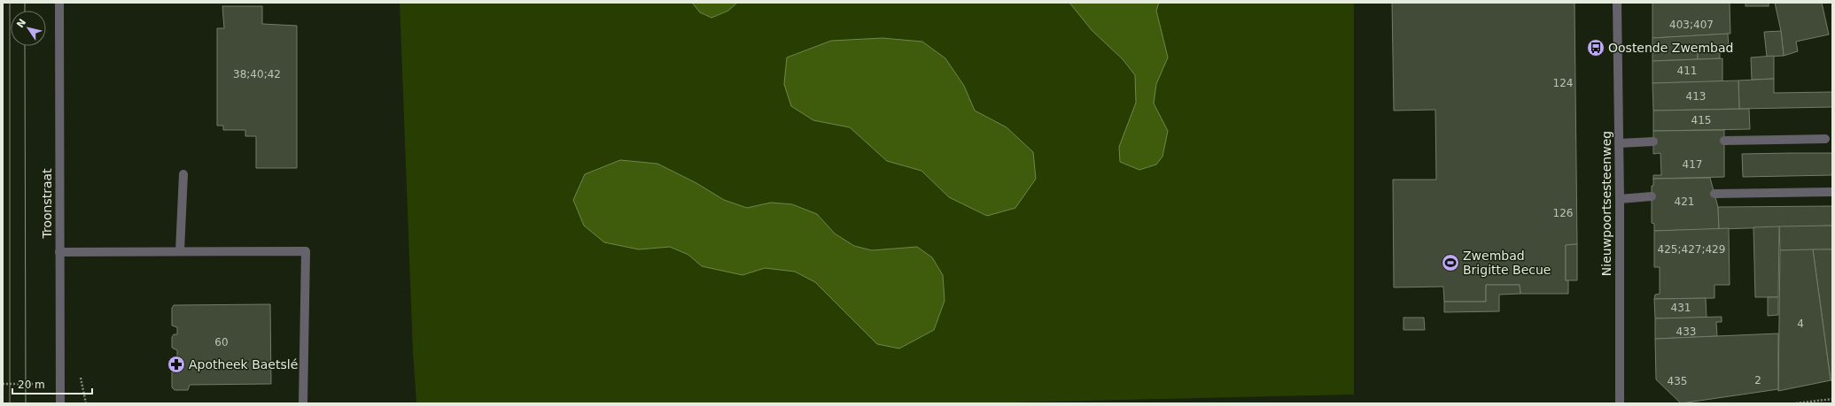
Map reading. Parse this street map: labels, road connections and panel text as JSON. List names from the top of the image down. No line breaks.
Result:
{"streets":{"street":["Troonstraat","Nieuwpoortsesteenweg"]},"places":{"bus stop":["Oostende Zwembad"],"sports":["Zwembad Brigitte Becue"],"pharmacy":["Apotheek Baetslé"]},"house_numbers":["403;407","411","38;40;42","124","413","415","417","421","126","425;427;429","431","4","433","60","2","435"],"scale_bar":"20 m","north":"top left"}
